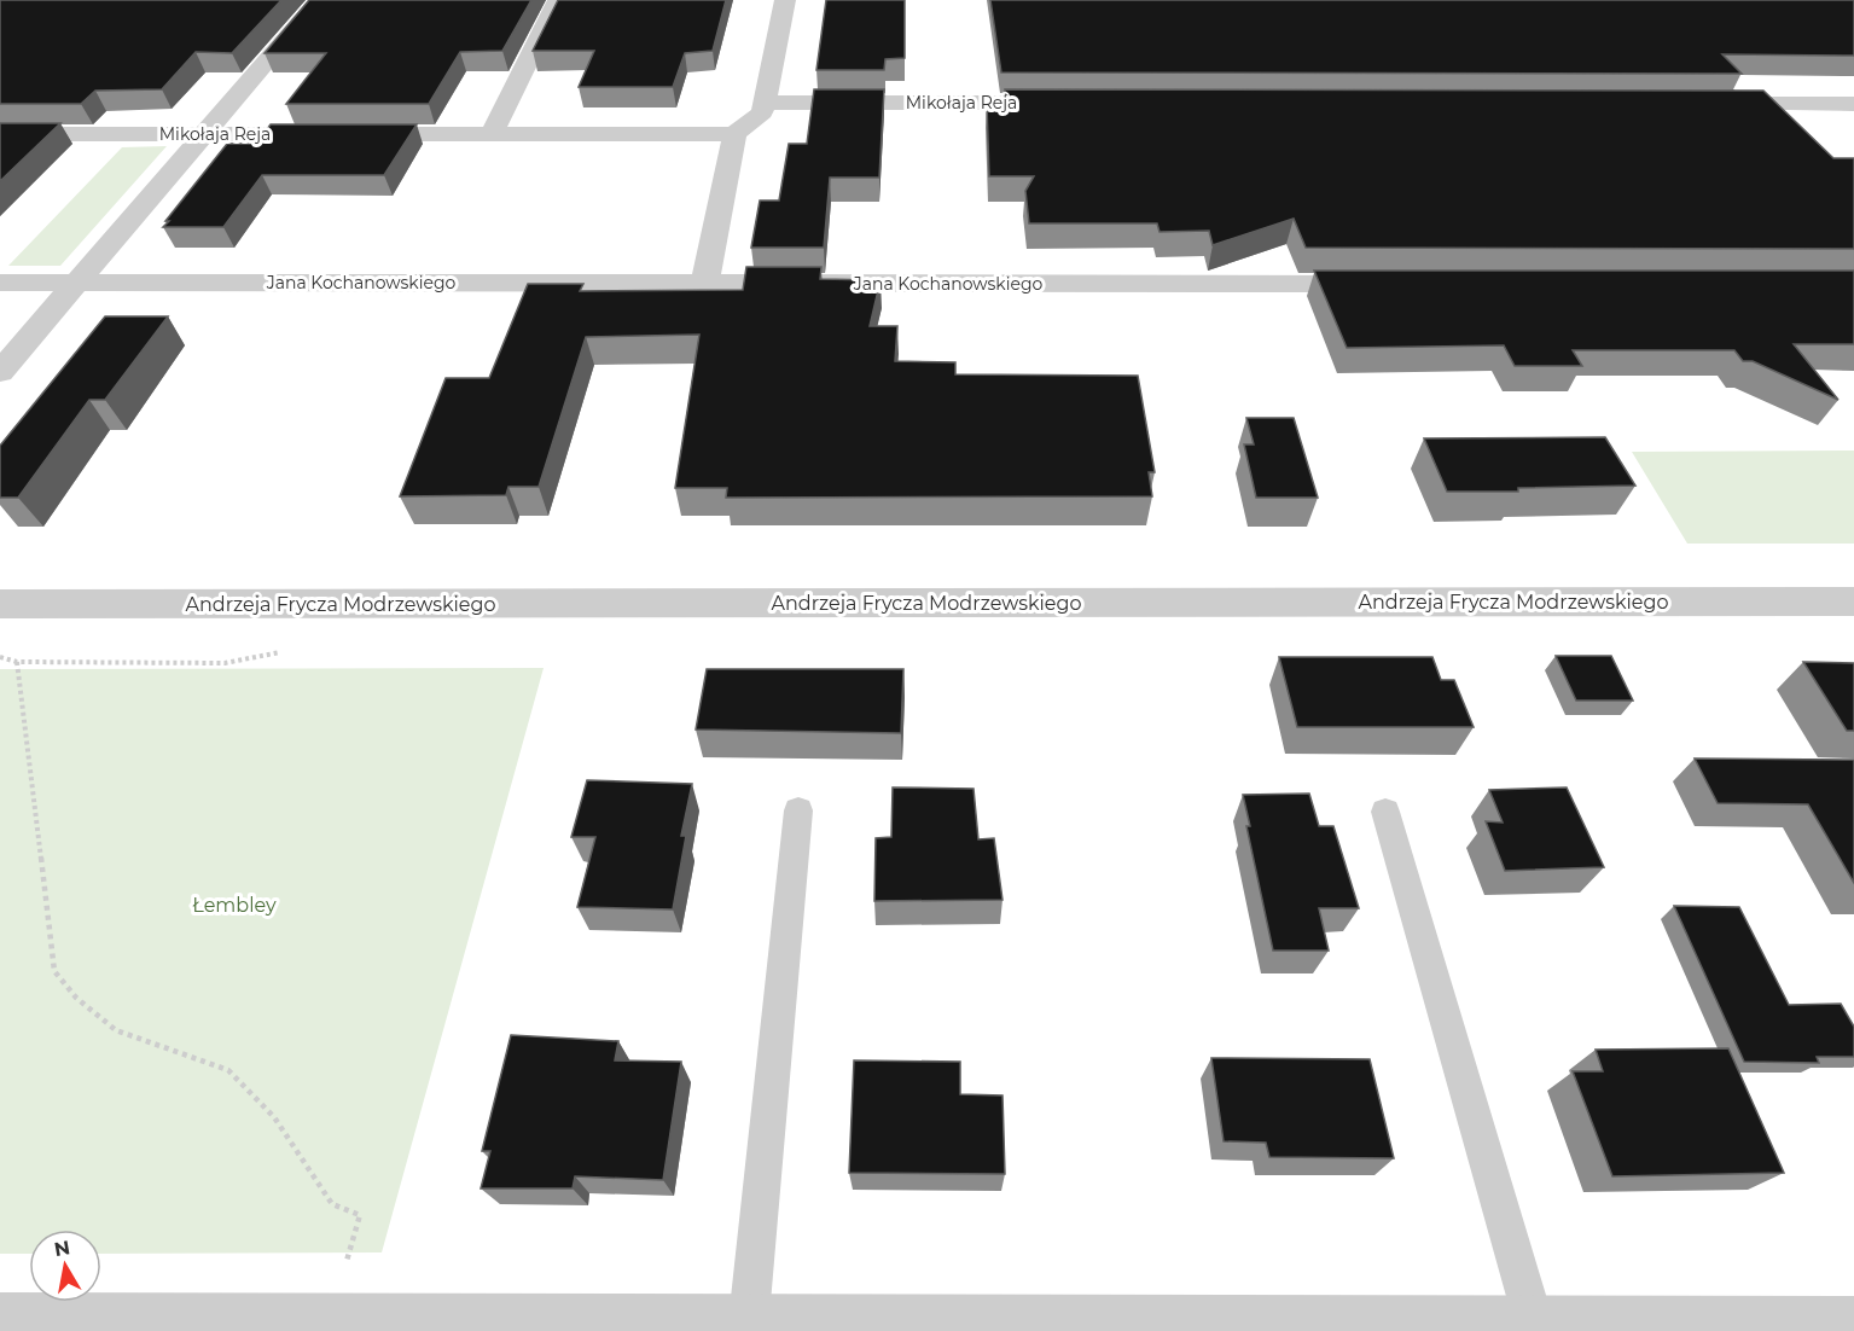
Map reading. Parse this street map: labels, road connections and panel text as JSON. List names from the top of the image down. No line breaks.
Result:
{"streets":{"street":["Mikołaja Reja","Jana Kochanowskiego","Andrzeja Frycza Modrzewskiego"]},"parks":["Łembley"],"north":"top"}
